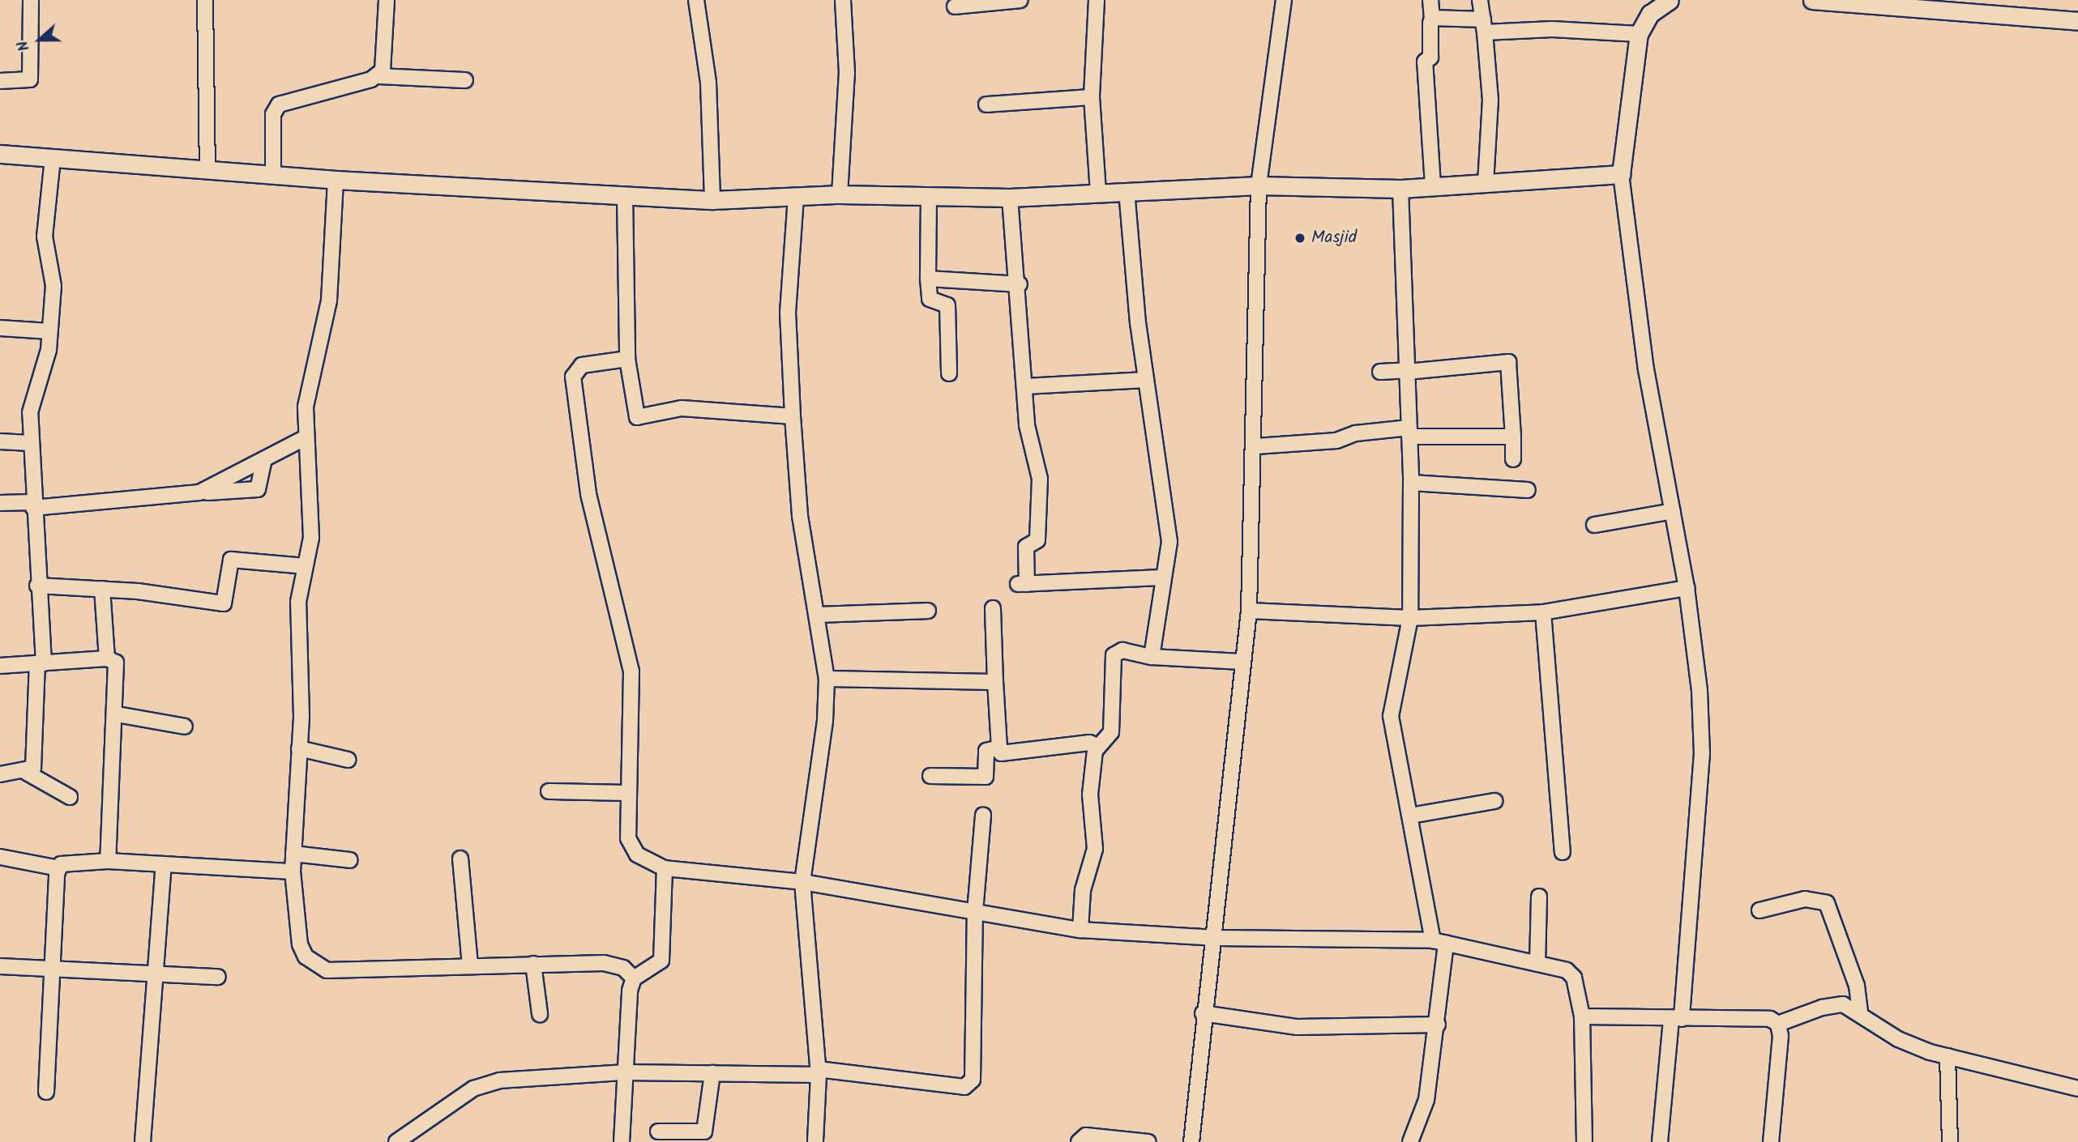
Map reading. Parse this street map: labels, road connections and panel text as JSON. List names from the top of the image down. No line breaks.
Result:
{"places":["Masjid"],"north":"left"}
